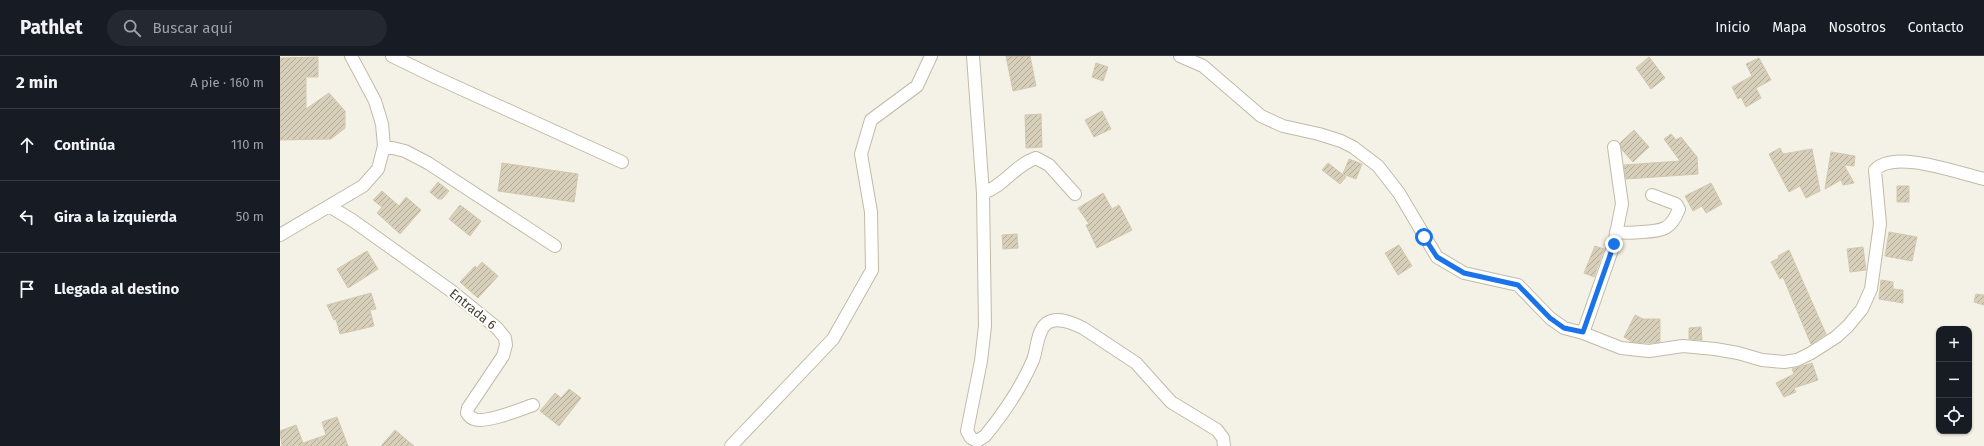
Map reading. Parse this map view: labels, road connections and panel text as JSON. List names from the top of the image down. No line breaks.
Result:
{"streets":{"street":["Entrada 6"]},"page":{"header":"Pathlet","search":"Buscar aquí","nav":["Inicio","Mapa","Nosotros","Contacto"],"heading":["2 min","A pie · 160 m"],"list":[["Continúa","110 m"],["Gira a la izquierda","50 m"],"Llegada al destino"],"map_buttons":["+","−"]}}
